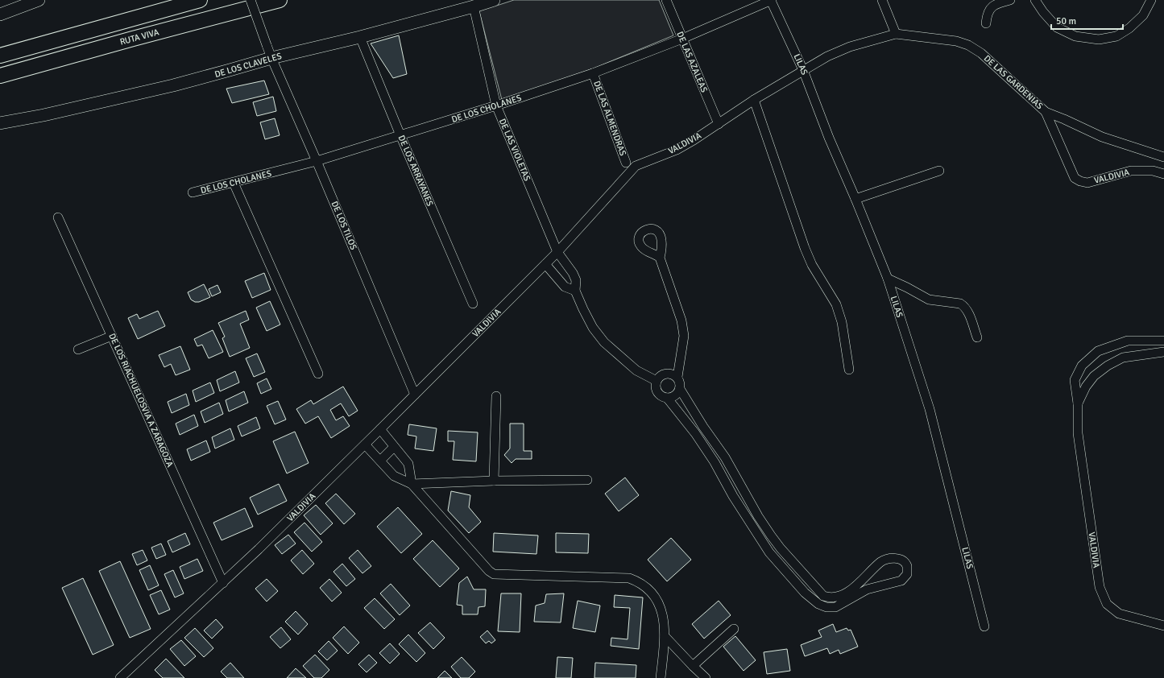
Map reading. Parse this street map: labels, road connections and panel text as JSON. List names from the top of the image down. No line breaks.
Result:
{"streets":{"highway":["RUTA VIVA"],"main road":["DE LOS CLAVELES"],"street":["DE LAS AZALEAS","LILAS","DE LAS GARDENIAS","DE LOS CHOLANES","DE LAS ALMENDRAS","VALDIVIA","DE LAS VIOLETAS","DE LOS ARRAYANES","DE LOS TILOS","DE LOS RIACHUELOSVIA A ZARAGOZA"]},"crossings":[["DE LAS AZALEAS","DE LOS CHOLANES"],["DE LAS AZALEAS","VALDIVIA"],["LILAS","DE LOS CHOLANES"],["LILAS","VALDIVIA"],["DE LOS CLAVELES","DE LAS VIOLETAS"],["DE LOS CLAVELES","DE LOS ARRAYANES"],["DE LOS CLAVELES","DE LOS TILOS"],["DE LAS GARDENIAS","VALDIVIA"],["DE LOS CHOLANES","DE LAS ALMENDRAS"],["DE LOS CHOLANES","DE LAS VIOLETAS"],["DE LOS CHOLANES","DE LOS ARRAYANES"],["DE LOS CHOLANES","DE LOS TILOS"],["VALDIVIA","DE LAS VIOLETAS"],["VALDIVIA","DE LOS TILOS"],["VALDIVIA","DE LOS RIACHUELOSVIA A ZARAGOZA"]],"scale_bar":"50 m"}
